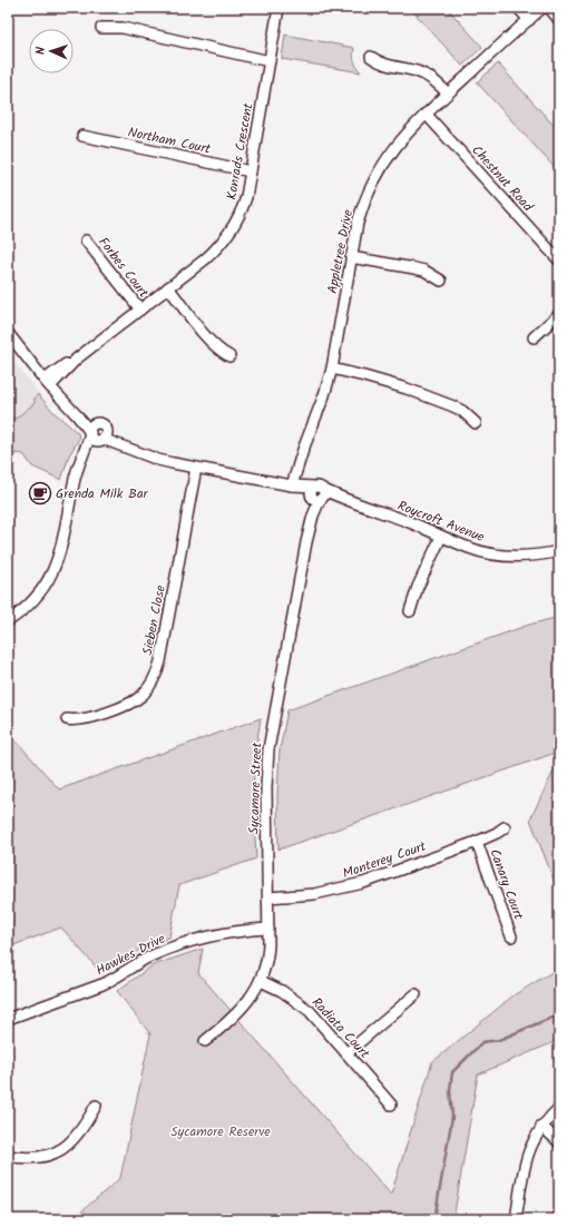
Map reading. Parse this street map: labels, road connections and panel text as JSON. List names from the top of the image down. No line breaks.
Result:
{"streets":{"street":["Northam Court","Konrads Crescent","Chestnut Road","Appletree Drive","Forbes Court","Roycroft Avenue","Sieben Close","Sycamore Street","Monterey Court","Canary Court","Hawkes Drive","Radiata Court"]},"crossings":[["Northam Court","Konrads Crescent"],["Konrads Crescent","Forbes Court"],["Konrads Crescent","Roycroft Avenue"],["Chestnut Road","Appletree Drive"],["Appletree Drive","Roycroft Avenue"],["Roycroft Avenue","Sieben Close"],["Roycroft Avenue","Sycamore Street"],["Sycamore Street","Monterey Court"],["Sycamore Street","Hawkes Drive"],["Sycamore Street","Radiata Court"],["Monterey Court","Canary Court"]],"parks":["Sycamore Reserve"],"places":{"cafe":["Grenda Milk Bar"]},"north":"left"}
